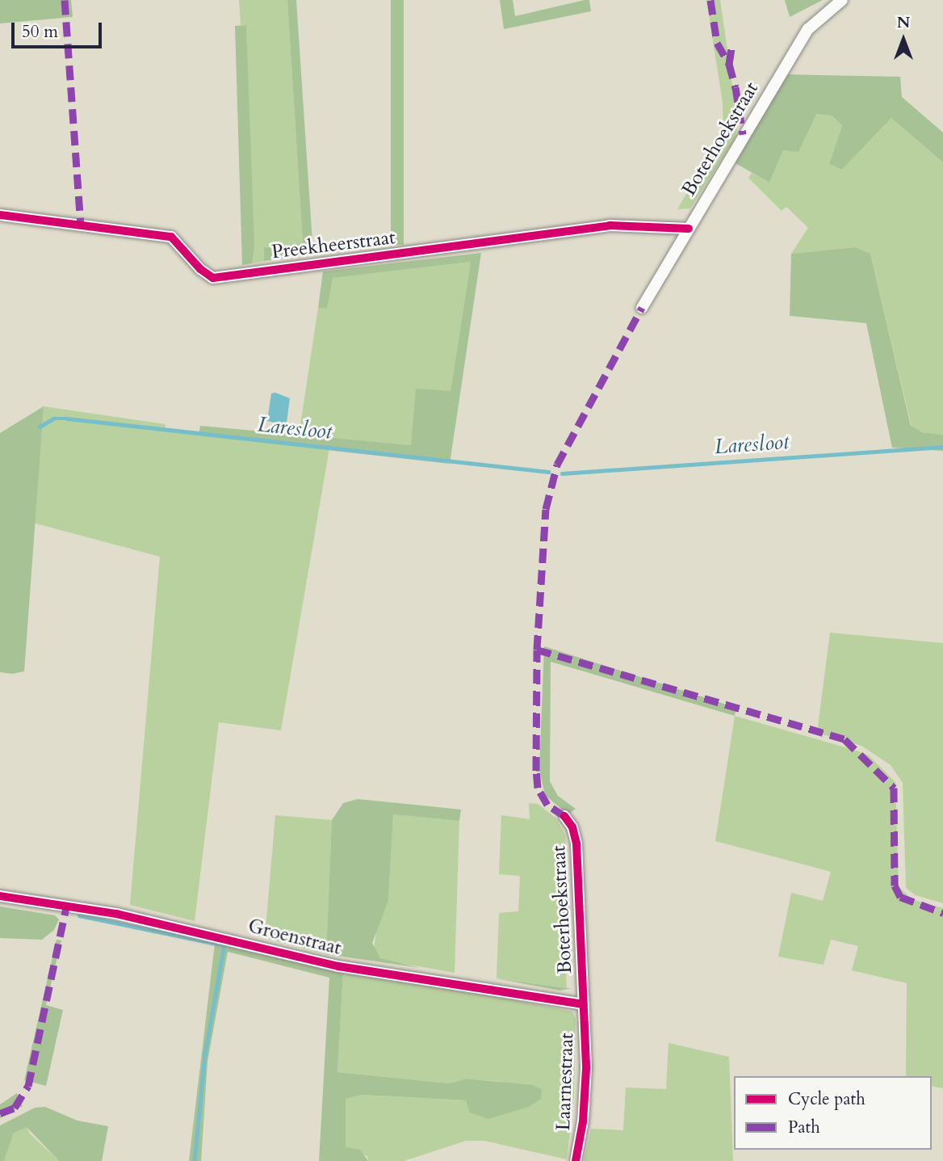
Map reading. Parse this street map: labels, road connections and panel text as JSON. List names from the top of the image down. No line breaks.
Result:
{"streets":{"street":["Boterhoekstraat","Preekheerstraat","Groenstraat","Laarnestraat"]},"crossings":[["Boterhoekstraat","Preekheerstraat"],["Boterhoekstraat","Groenstraat"],["Boterhoekstraat","Laarnestraat"],["Groenstraat","Laarnestraat"]],"water":["Laresloot"],"legend":["Cycle path","Path"],"scale_bar":"50 m","north":"top"}
